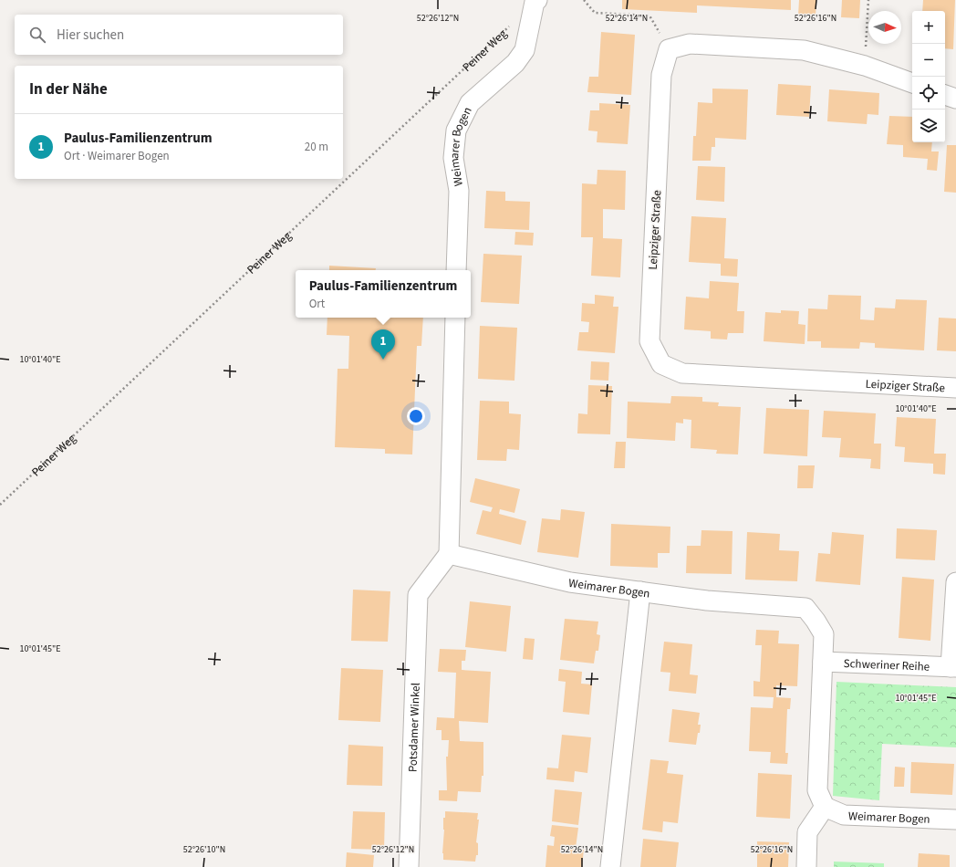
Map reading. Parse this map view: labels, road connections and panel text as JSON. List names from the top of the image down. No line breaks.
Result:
{"streets":{"street":["Weimarer Bogen","Leipziger Straße","Schweriner Reihe","Potsdamer Winkel"],"path":["Peiner Weg"]},"crossings":[["Peiner Weg","Weimarer Bogen"],["Weimarer Bogen","Schweriner Reihe"],["Weimarer Bogen","Potsdamer Winkel"]],"north":"right","page":{"map_buttons":["+","−"],"search":"Hier suchen","heading":"In der Nähe","list":[{"mark":"1","name":"Paulus-Familienzentrum","note":"Ort · Weimarer Bogen","value":"20 m"}],"popup":["Paulus-Familienzentrum","Ort"],"pins":"1"},"coordinates":["52°26'12\"N","52°26'14\"N","52°26'16\"N","10°01'40\"E","10°01'45\"E","52°26'10\"N"]}
